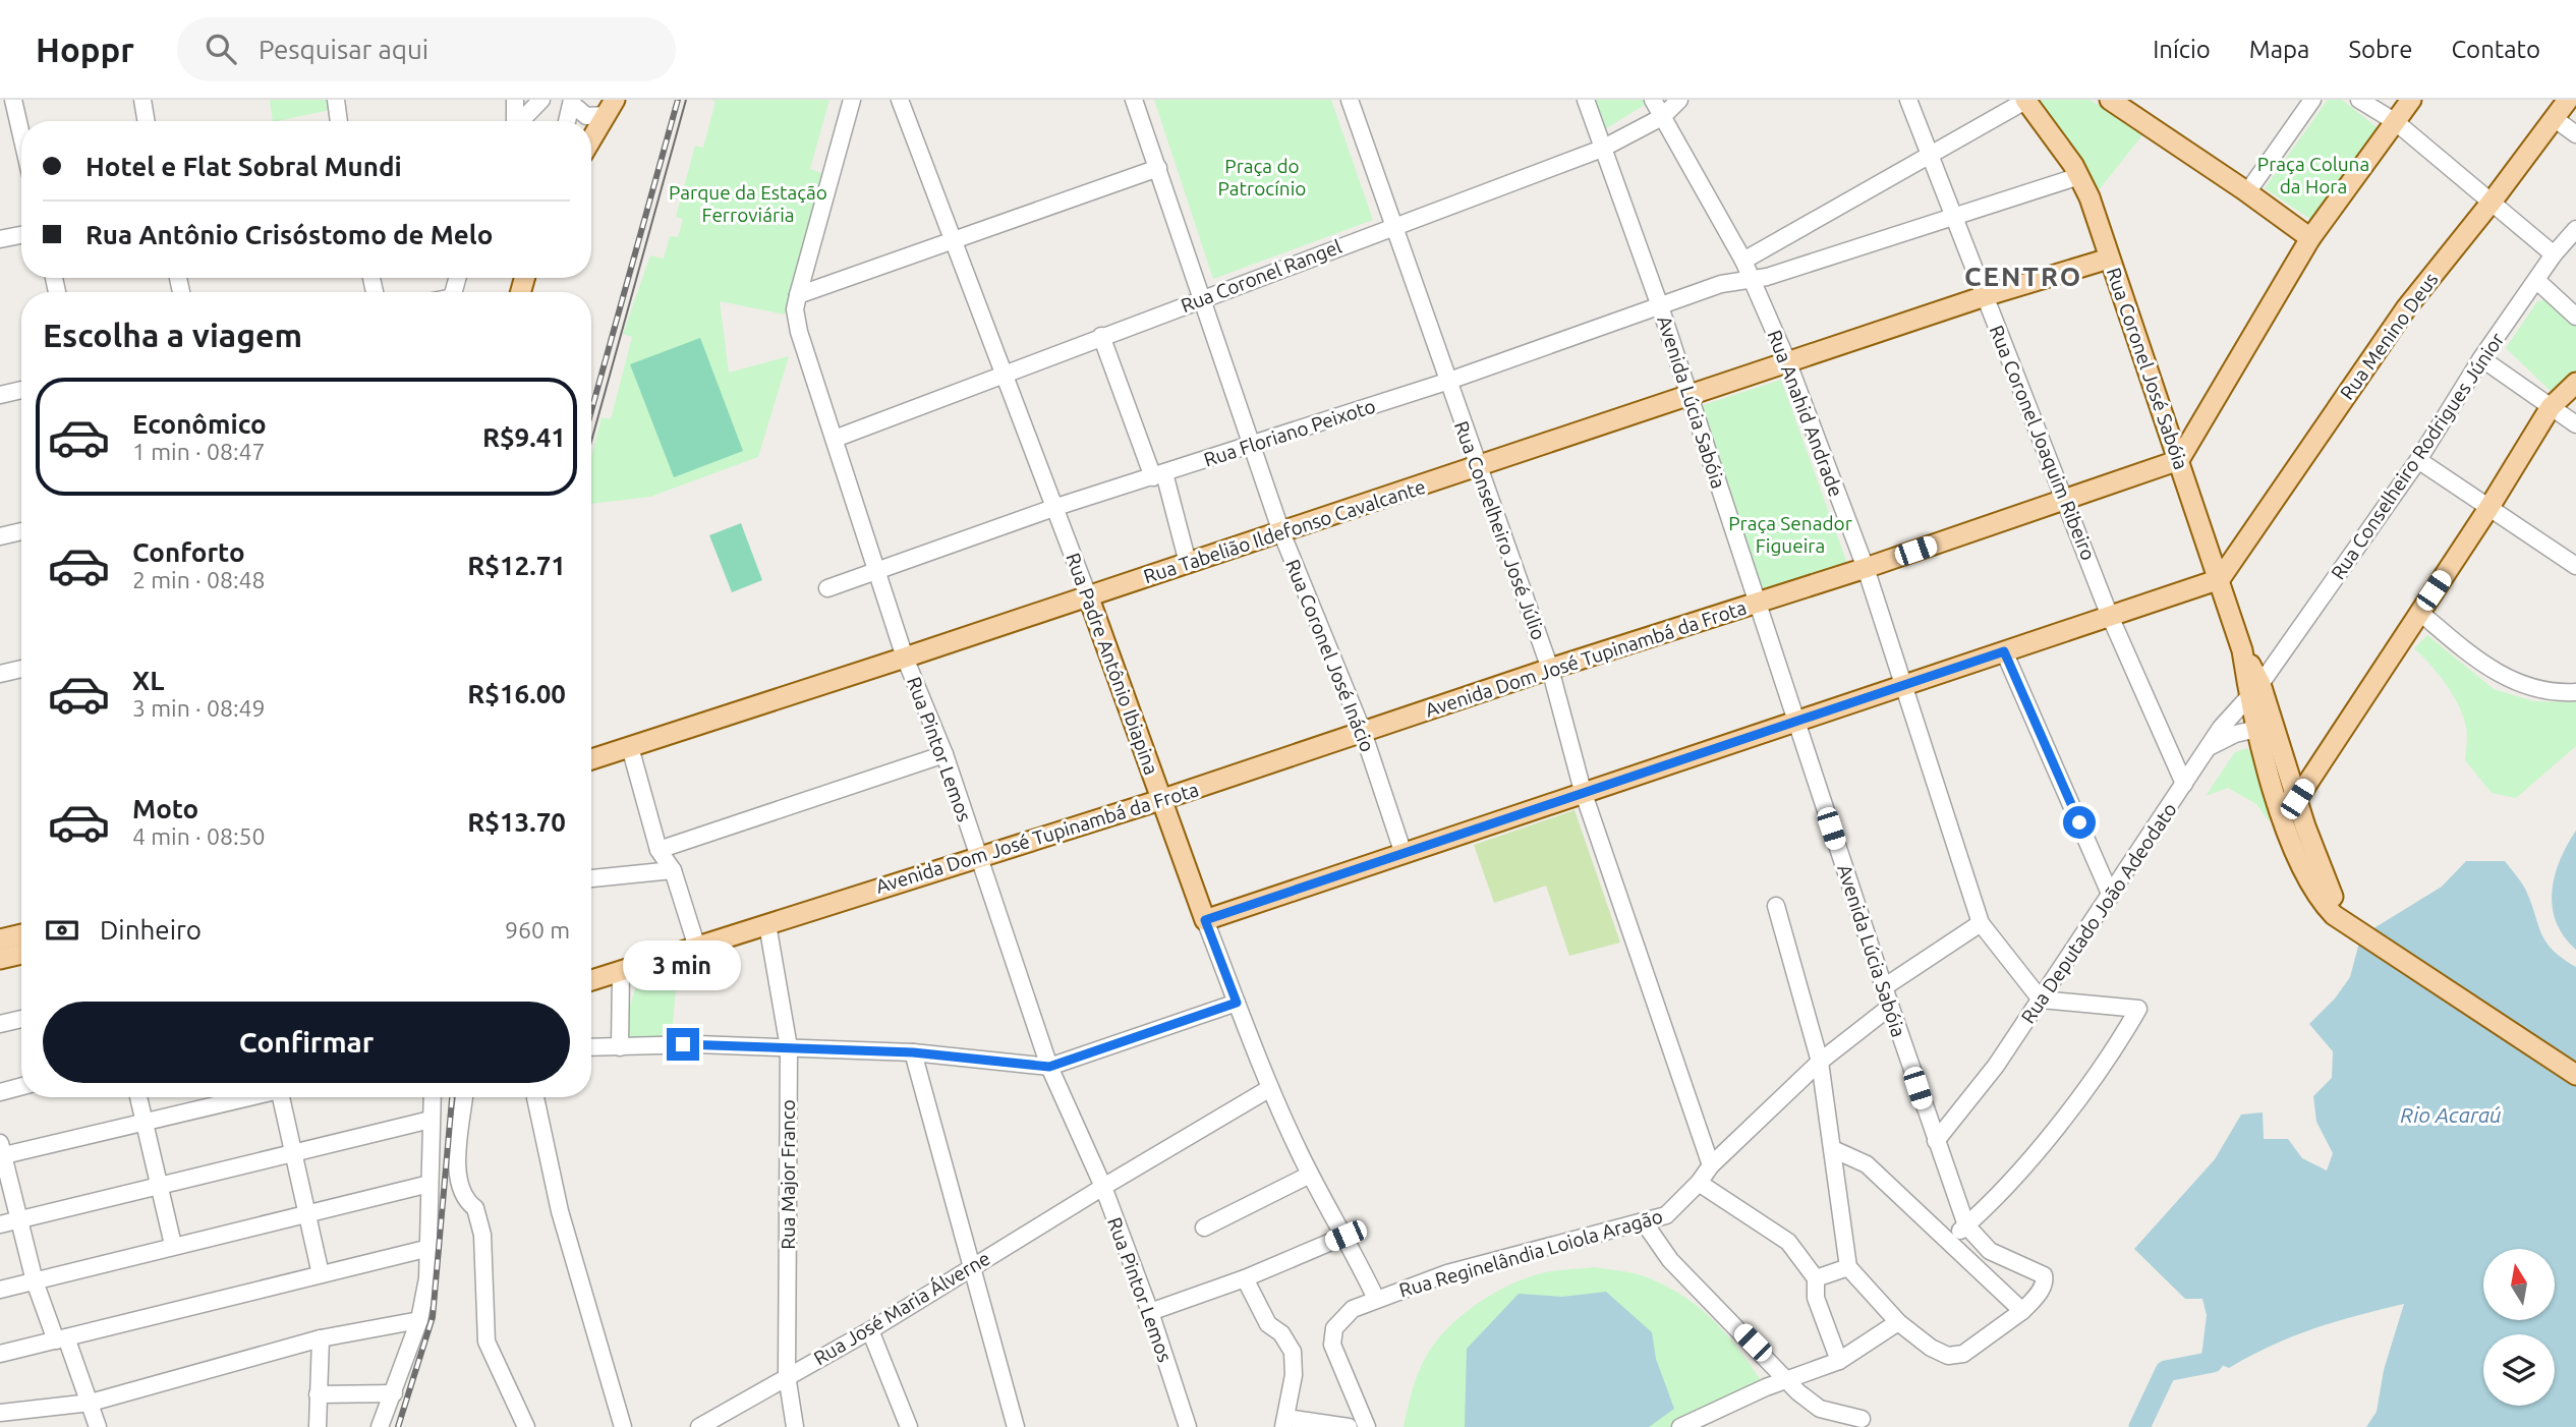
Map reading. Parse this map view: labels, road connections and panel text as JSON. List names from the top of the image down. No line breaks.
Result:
{"streets":{"main road":["Rua Menino Deus","Rua Coronel José Sabóia","Rua Tabelião Ildefonso Cavalcante","Avenida Dom José Tupinambá da Frota","Rua Padre Antônio Ibiapina"],"street":["Rua Coronel Rangel","Avenida Lúcia Sabóia","Rua Anahid Andrade","Rua Floriano Peixoto","Rua Coronel Joaquim Ribeiro","Rua Conselheiro Rodrigues Júnior","Rua Conselheiro José Júlio","Rua Coronel José Inácio","Rua Pintor Lemos","Rua Deputado João Adeodato","Rua Major Franco","Rua Reginelândia Loiola Aragão","Rua José Maria Álverne"]},"crossings":[["Rua Coronel Rangel","Avenida Lúcia Sabóia"],["Rua Coronel Rangel","Rua Anahid Andrade"],["Rua Coronel Rangel","Rua Conselheiro José Júlio"],["Rua Coronel Rangel","Rua Coronel José Inácio"],["Rua Coronel Rangel","Rua Padre Antônio Ibiapina"],["Rua Coronel Rangel","Rua Pintor Lemos"],["Rua Menino Deus","Rua Coronel José Sabóia"],["Rua Coronel José Sabóia","Rua Floriano Peixoto"],["Rua Coronel José Sabóia","Rua Conselheiro Rodrigues Júnior"],["Rua Coronel José Sabóia","Rua Tabelião Ildefonso Cavalcante"],["Rua Coronel José Sabóia","Avenida Dom José Tupinambá da Frota"],["Rua Coronel José Sabóia","Rua Deputado João Adeodato"],["Avenida Lúcia Sabóia","Rua Floriano Peixoto"],["Avenida Lúcia Sabóia","Rua Tabelião Ildefonso Cavalcante"],["Avenida Lúcia Sabóia","Avenida Dom José Tupinambá da Frota"],["Avenida Lúcia Sabóia","Rua Deputado João Adeodato"],["Avenida Lúcia Sabóia","Rua Reginelândia Loiola Aragão"],["Rua Anahid Andrade","Rua Floriano Peixoto"],["Rua Anahid Andrade","Rua Tabelião Ildefonso Cavalcante"],["Rua Anahid Andrade","Avenida Dom José Tupinambá da Frota"],["Rua Anahid Andrade","Rua Deputado João Adeodato"],["Rua Floriano Peixoto","Rua Coronel Joaquim Ribeiro"],["Rua Floriano Peixoto","Rua Conselheiro José Júlio"],["Rua Floriano Peixoto","Rua Coronel José Inácio"],["Rua Floriano Peixoto","Rua Padre Antônio Ibiapina"],["Rua Floriano Peixoto","Rua Pintor Lemos"],["Rua Coronel Joaquim Ribeiro","Rua Tabelião Ildefonso Cavalcante"],["Rua Coronel Joaquim Ribeiro","Avenida Dom José Tupinambá da Frota"],["Rua Coronel Joaquim Ribeiro","Rua Deputado João Adeodato"],["Rua Conselheiro Rodrigues Júnior","Rua Deputado João Adeodato"],["Rua Conselheiro José Júlio","Rua Tabelião Ildefonso Cavalcante"],["Rua Conselheiro José Júlio","Avenida Dom José Tupinambá da Frota"],["Rua Conselheiro José Júlio","Rua Reginelândia Loiola Aragão"],["Rua Tabelião Ildefonso Cavalcante","Rua Coronel José Inácio"],["Rua Tabelião Ildefonso Cavalcante","Rua Padre Antônio Ibiapina"],["Rua Tabelião Ildefonso Cavalcante","Rua Pintor Lemos"],["Rua Coronel José Inácio","Avenida Dom José Tupinambá da Frota"],["Avenida Dom José Tupinambá da Frota","Rua Padre Antônio Ibiapina"],["Avenida Dom José Tupinambá da Frota","Rua Pintor Lemos"],["Avenida Dom José Tupinambá da Frota","Rua Major Franco"],["Rua Padre Antônio Ibiapina","Rua Reginelândia Loiola Aragão"],["Rua Padre Antônio Ibiapina","Rua José Maria Álverne"],["Rua Pintor Lemos","Rua José Maria Álverne"],["Rua Major Franco","Rua José Maria Álverne"]],"districts":["CENTRO"],"water":["Rio Acaraú"],"parks":["Praça Coluna da Hora","Praça do Patrocínio","Parque da Estação Ferroviária","Praça Senador Figueira"],"north":"top","page":{"header":"Hoppr","search":"Pesquisar aqui","nav":["Início","Mapa","Sobre","Contato"],"banner":["Hotel e Flat Sobral Mundi","Rua Antônio Crisóstomo de Melo"],"heading":"Escolha a viagem","list":[{"name":"Econômico","note":"1 min · 08:47","value":"R$9.41"},{"name":"Conforto","note":"2 min · 08:48","value":"R$12.71"},{"name":"XL","note":"3 min · 08:49","value":"R$16.00"},{"name":"Moto","note":"4 min · 08:50","value":"R$13.70"}],"pay":["Dinheiro","960 m"],"bubble":"3 min","buttons":"Confirmar"}}
